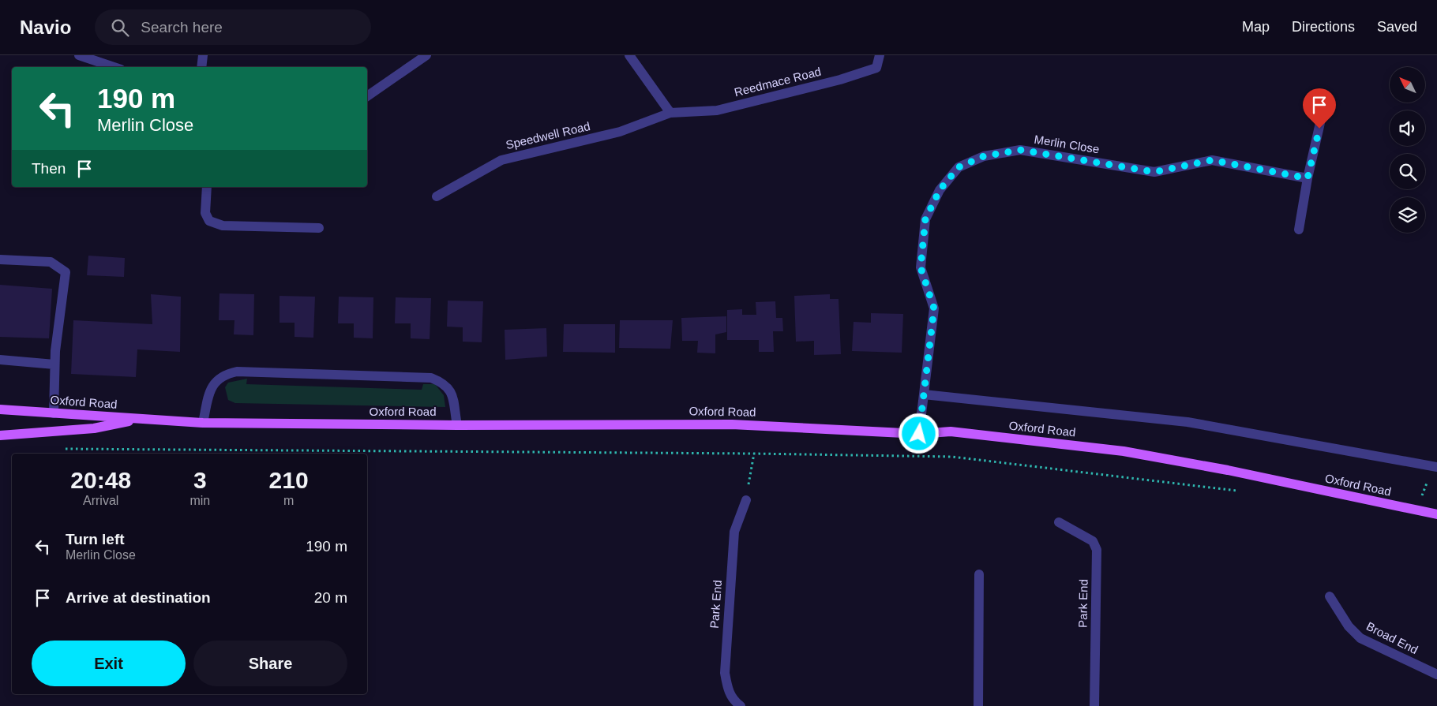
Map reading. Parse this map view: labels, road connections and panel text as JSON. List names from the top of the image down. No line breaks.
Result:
{"streets":{"main road":["Oxford Road"],"street":["Reedmace Road","Speedwell Road","Merlin Close","Park End","Broad End"]},"crossings":[["Reedmace Road","Speedwell Road"],["Merlin Close","Oxford Road"]],"north":"top left","page":{"header":"Navio","search":"Search here","nav":["Map","Directions","Saved"],"turn":["190 m","Merlin Close"],"then":"Then","eta":["20:48","Arrival","3","min","210","m"],"list":[{"name":"Turn left","note":"Merlin Close","value":"190 m"},{"name":"Arrive at destination","value":"20 m"}],"buttons":["Exit","Share"]}}
